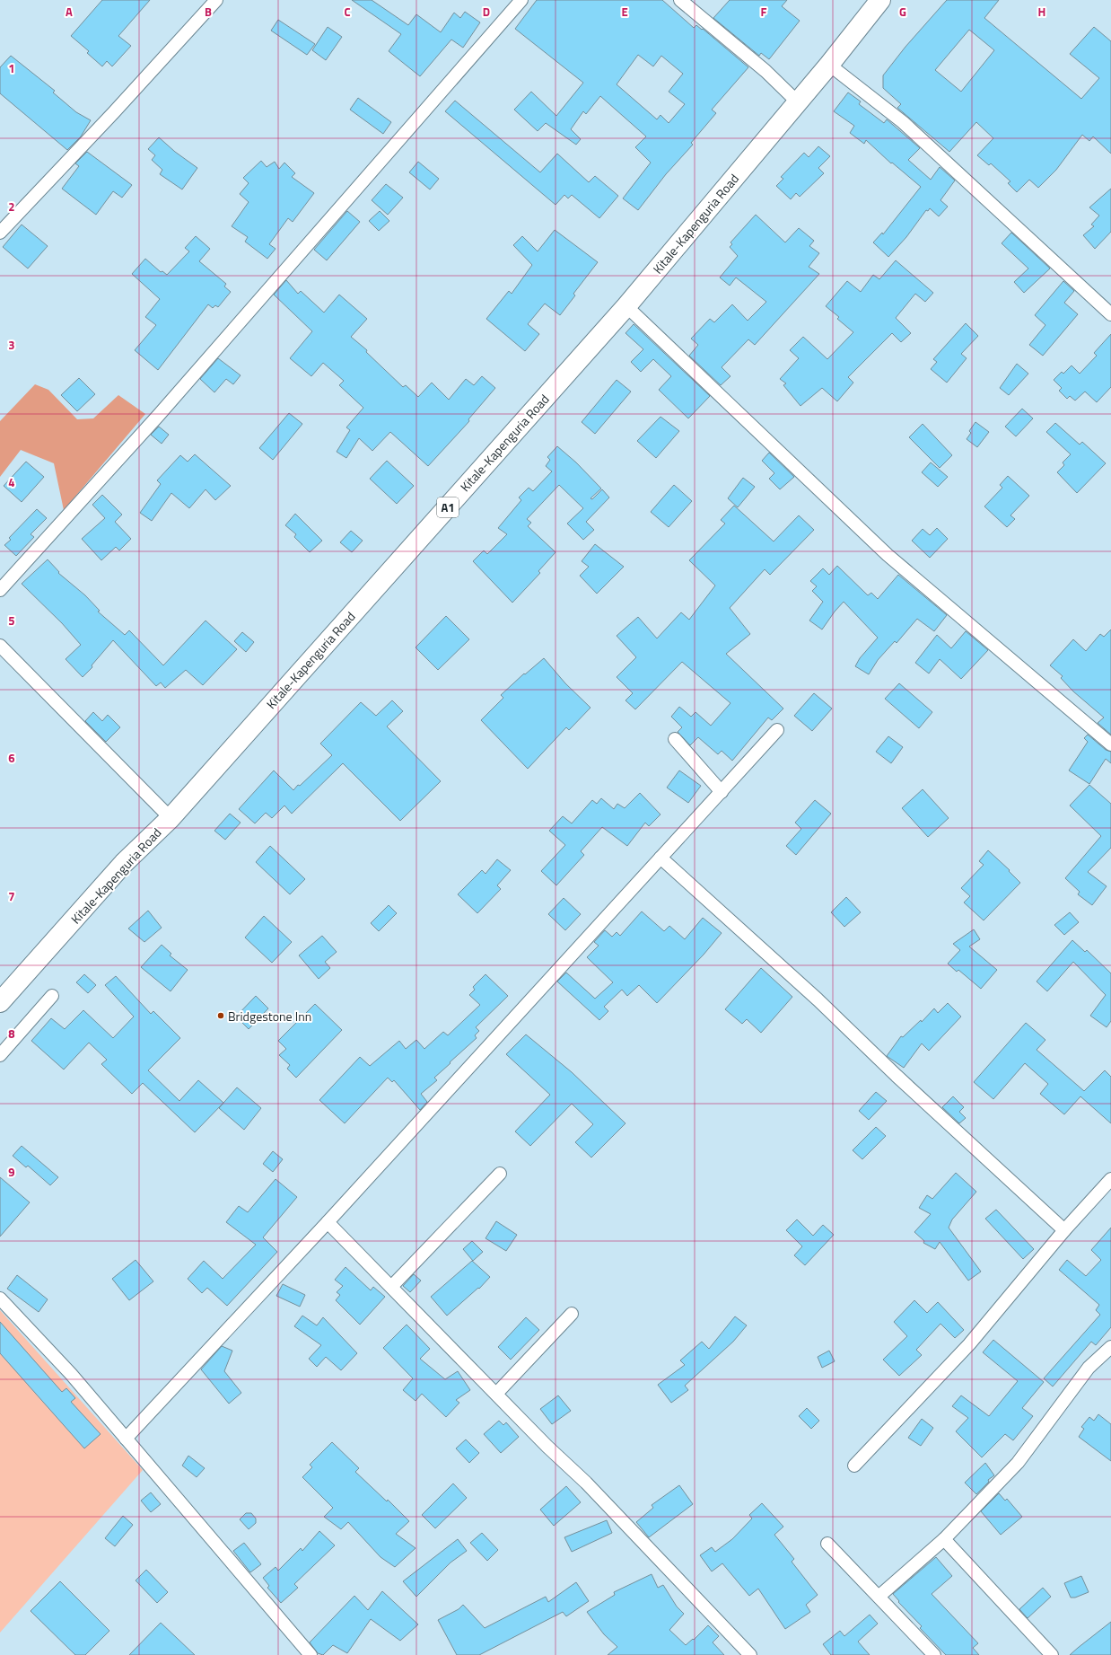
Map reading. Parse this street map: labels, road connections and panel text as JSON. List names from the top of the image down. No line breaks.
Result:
{"streets":{"highway":["Kitale-Kapenguria Road","A1"]},"places":["Bridgestone Inn"],"grid":{"columns":["A","B","C","D","E","F","G","H"],"rows":["1","2","3","4","5","6","7","8","9"]}}
